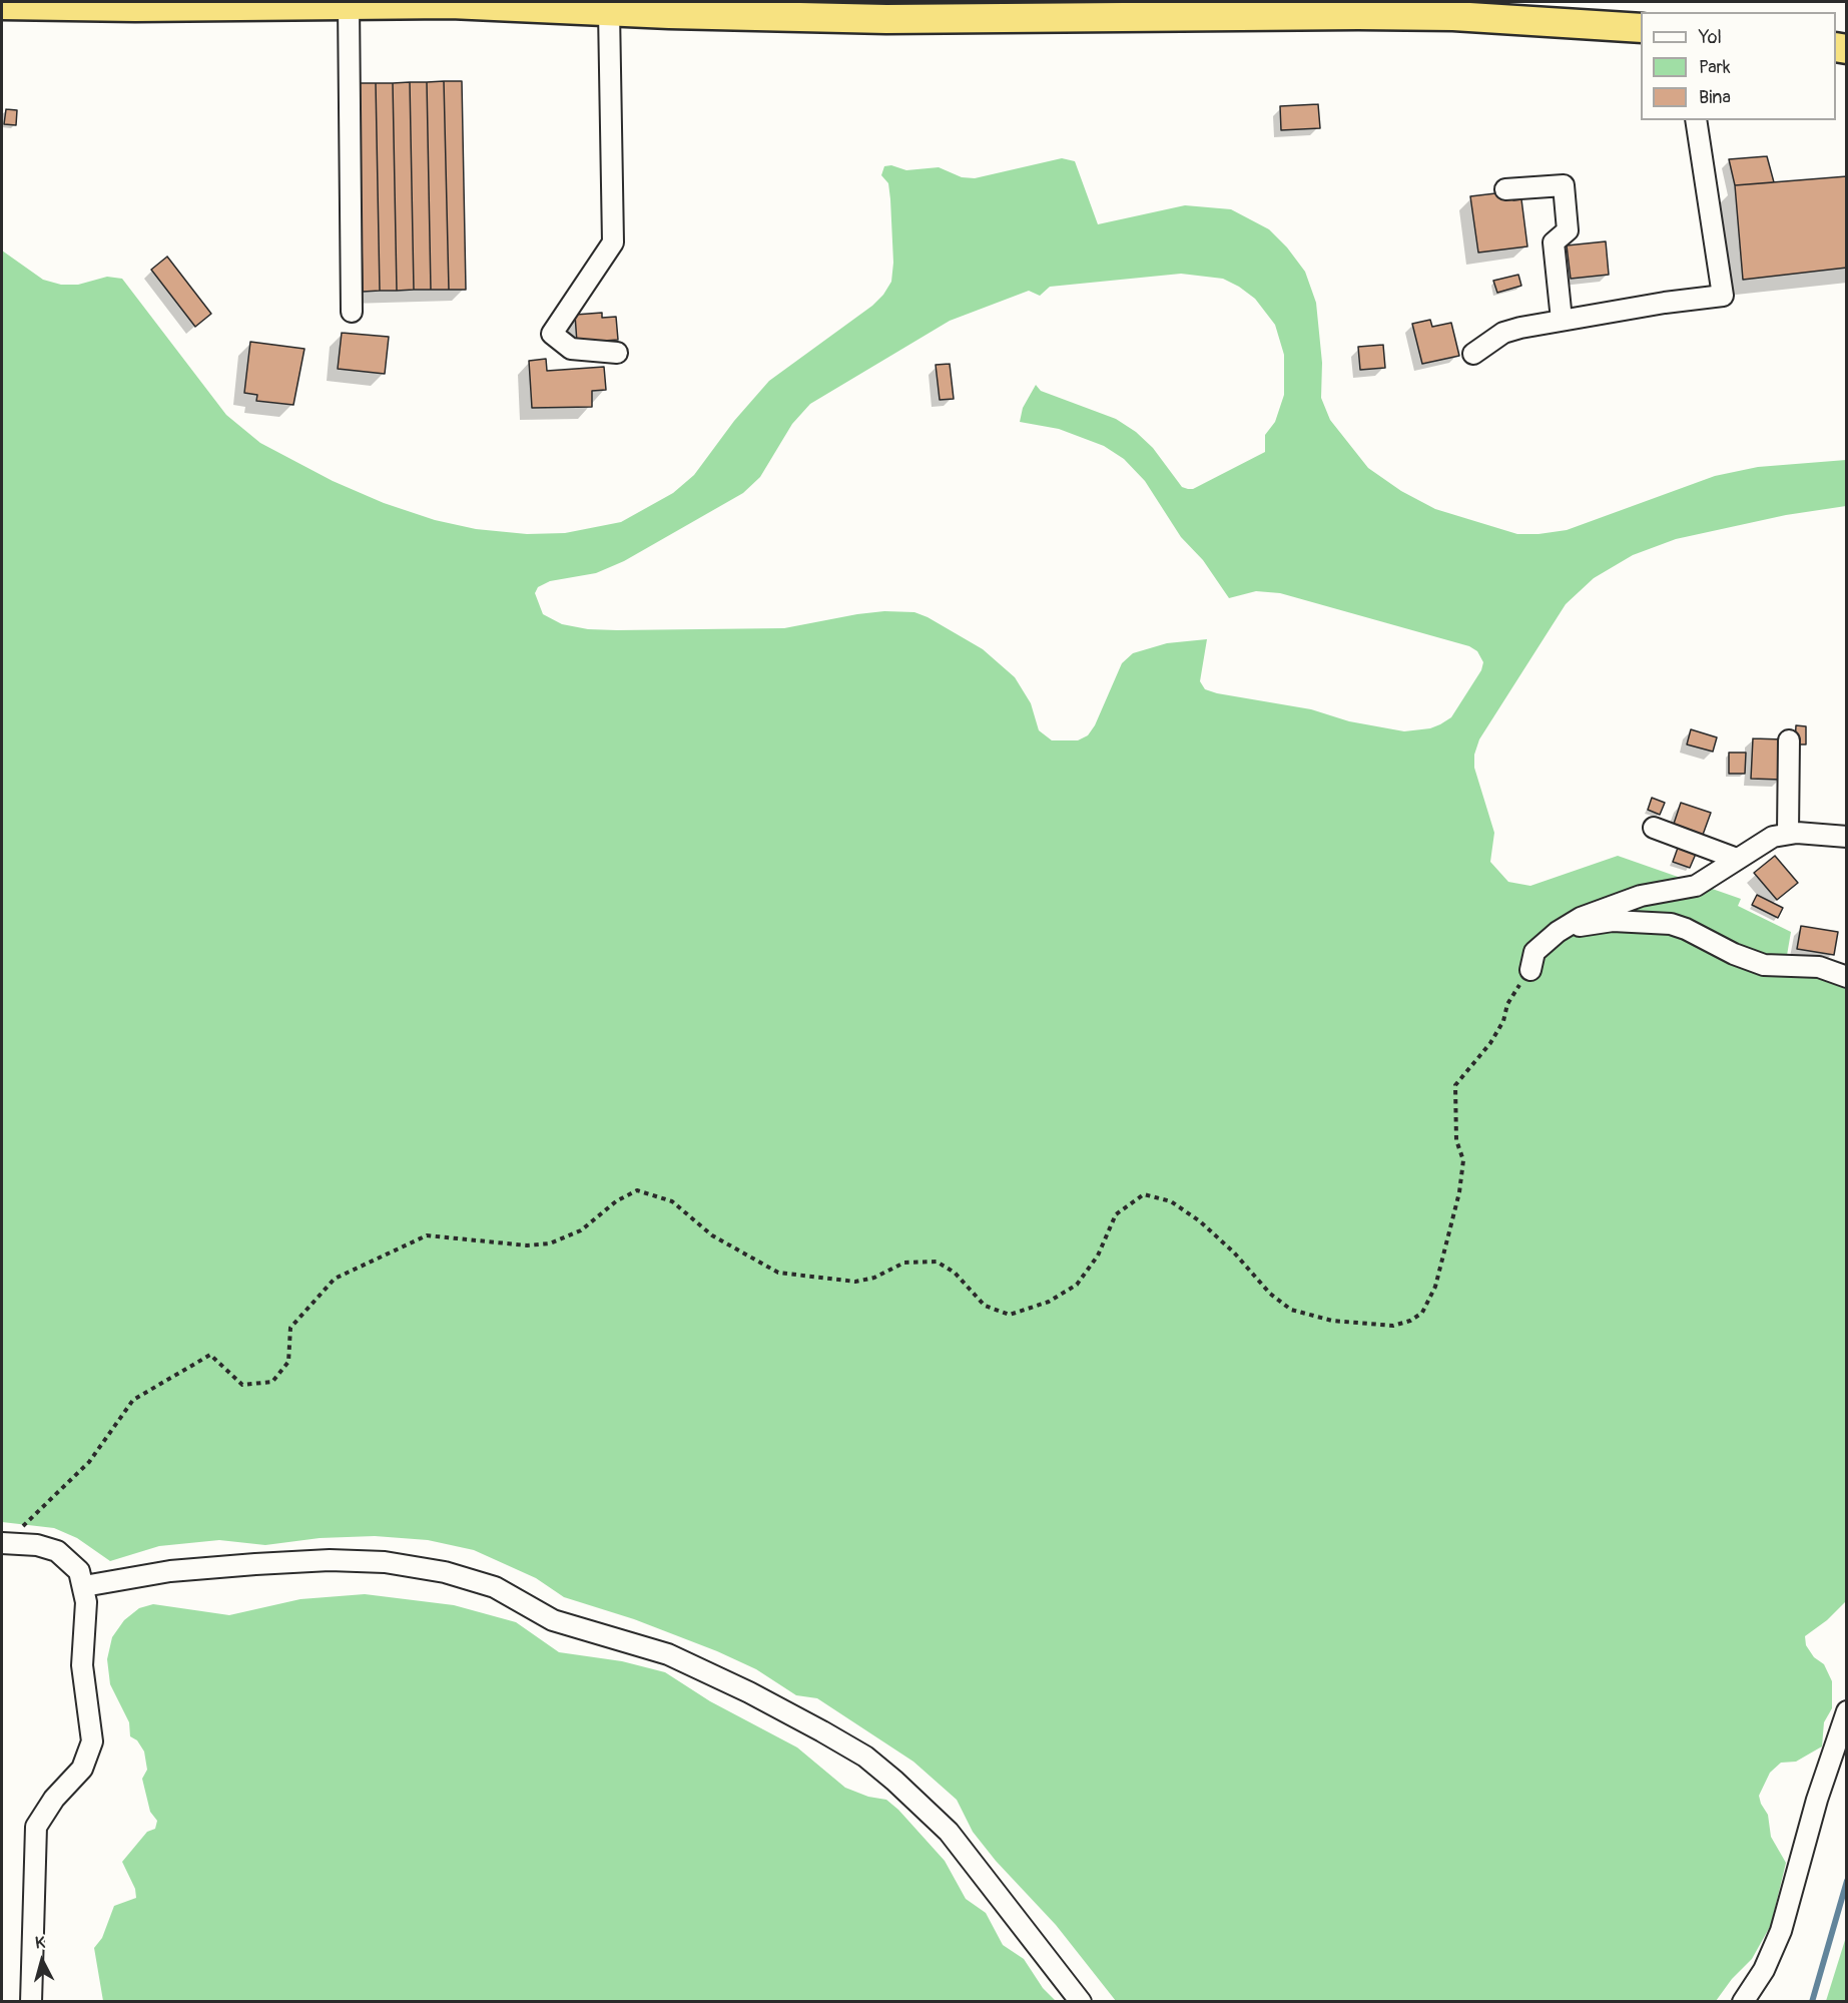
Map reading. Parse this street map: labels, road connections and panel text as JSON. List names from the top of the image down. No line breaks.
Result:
{"legend":["Yol","Park","Bina"],"north":"top"}
